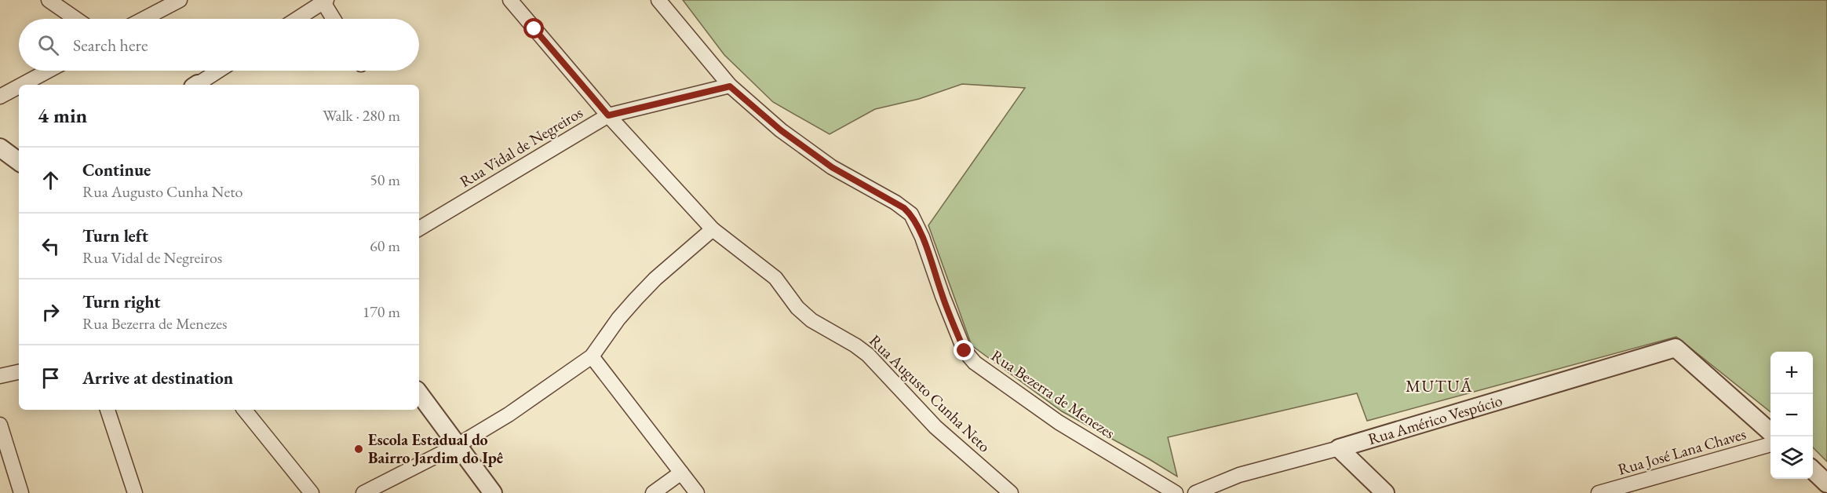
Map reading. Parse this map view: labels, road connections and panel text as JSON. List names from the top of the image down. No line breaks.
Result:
{"streets":{"street":["Rua Vidal de Negreiros","Rua Augusto Cunha Neto","Rua Bezerra de Menezes","Rua Américo Vespúcio","Rua José Lana Chaves"]},"crossings":[["Rua Vidal de Negreiros","Rua Augusto Cunha Neto"],["Rua Vidal de Negreiros","Rua Bezerra de Menezes"]],"districts":["MUTUÃ"],"places":["Escola Estadual do Bairro Jardim do Ipê"],"page":{"search":"Search here","heading":["4 min","Walk · 280 m"],"list":[["Continue","Rua Augusto Cunha Neto","50 m"],["Turn left","Rua Vidal de Negreiros","60 m"],["Turn right","Rua Bezerra de Menezes","170 m"],"Arrive at destination"],"map_buttons":["+","−"]}}
